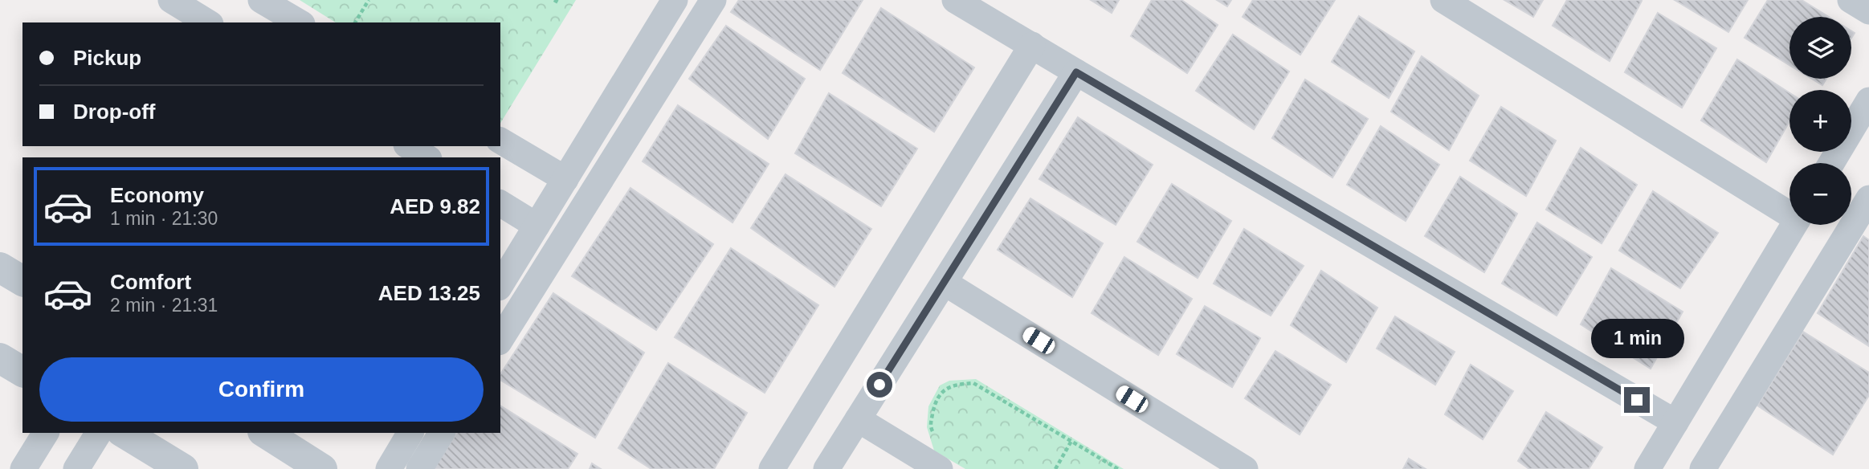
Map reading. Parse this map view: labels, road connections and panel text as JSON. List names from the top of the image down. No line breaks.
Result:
{"page":{"map_buttons":["+","−"],"banner":["Pickup","Drop-off"],"list":[{"name":"Economy","note":"1 min · 21:30","value":"AED 9.82"},{"name":"Comfort","note":"2 min · 21:31","value":"AED 13.25"}],"bubble":"1 min","buttons":"Confirm"}}
